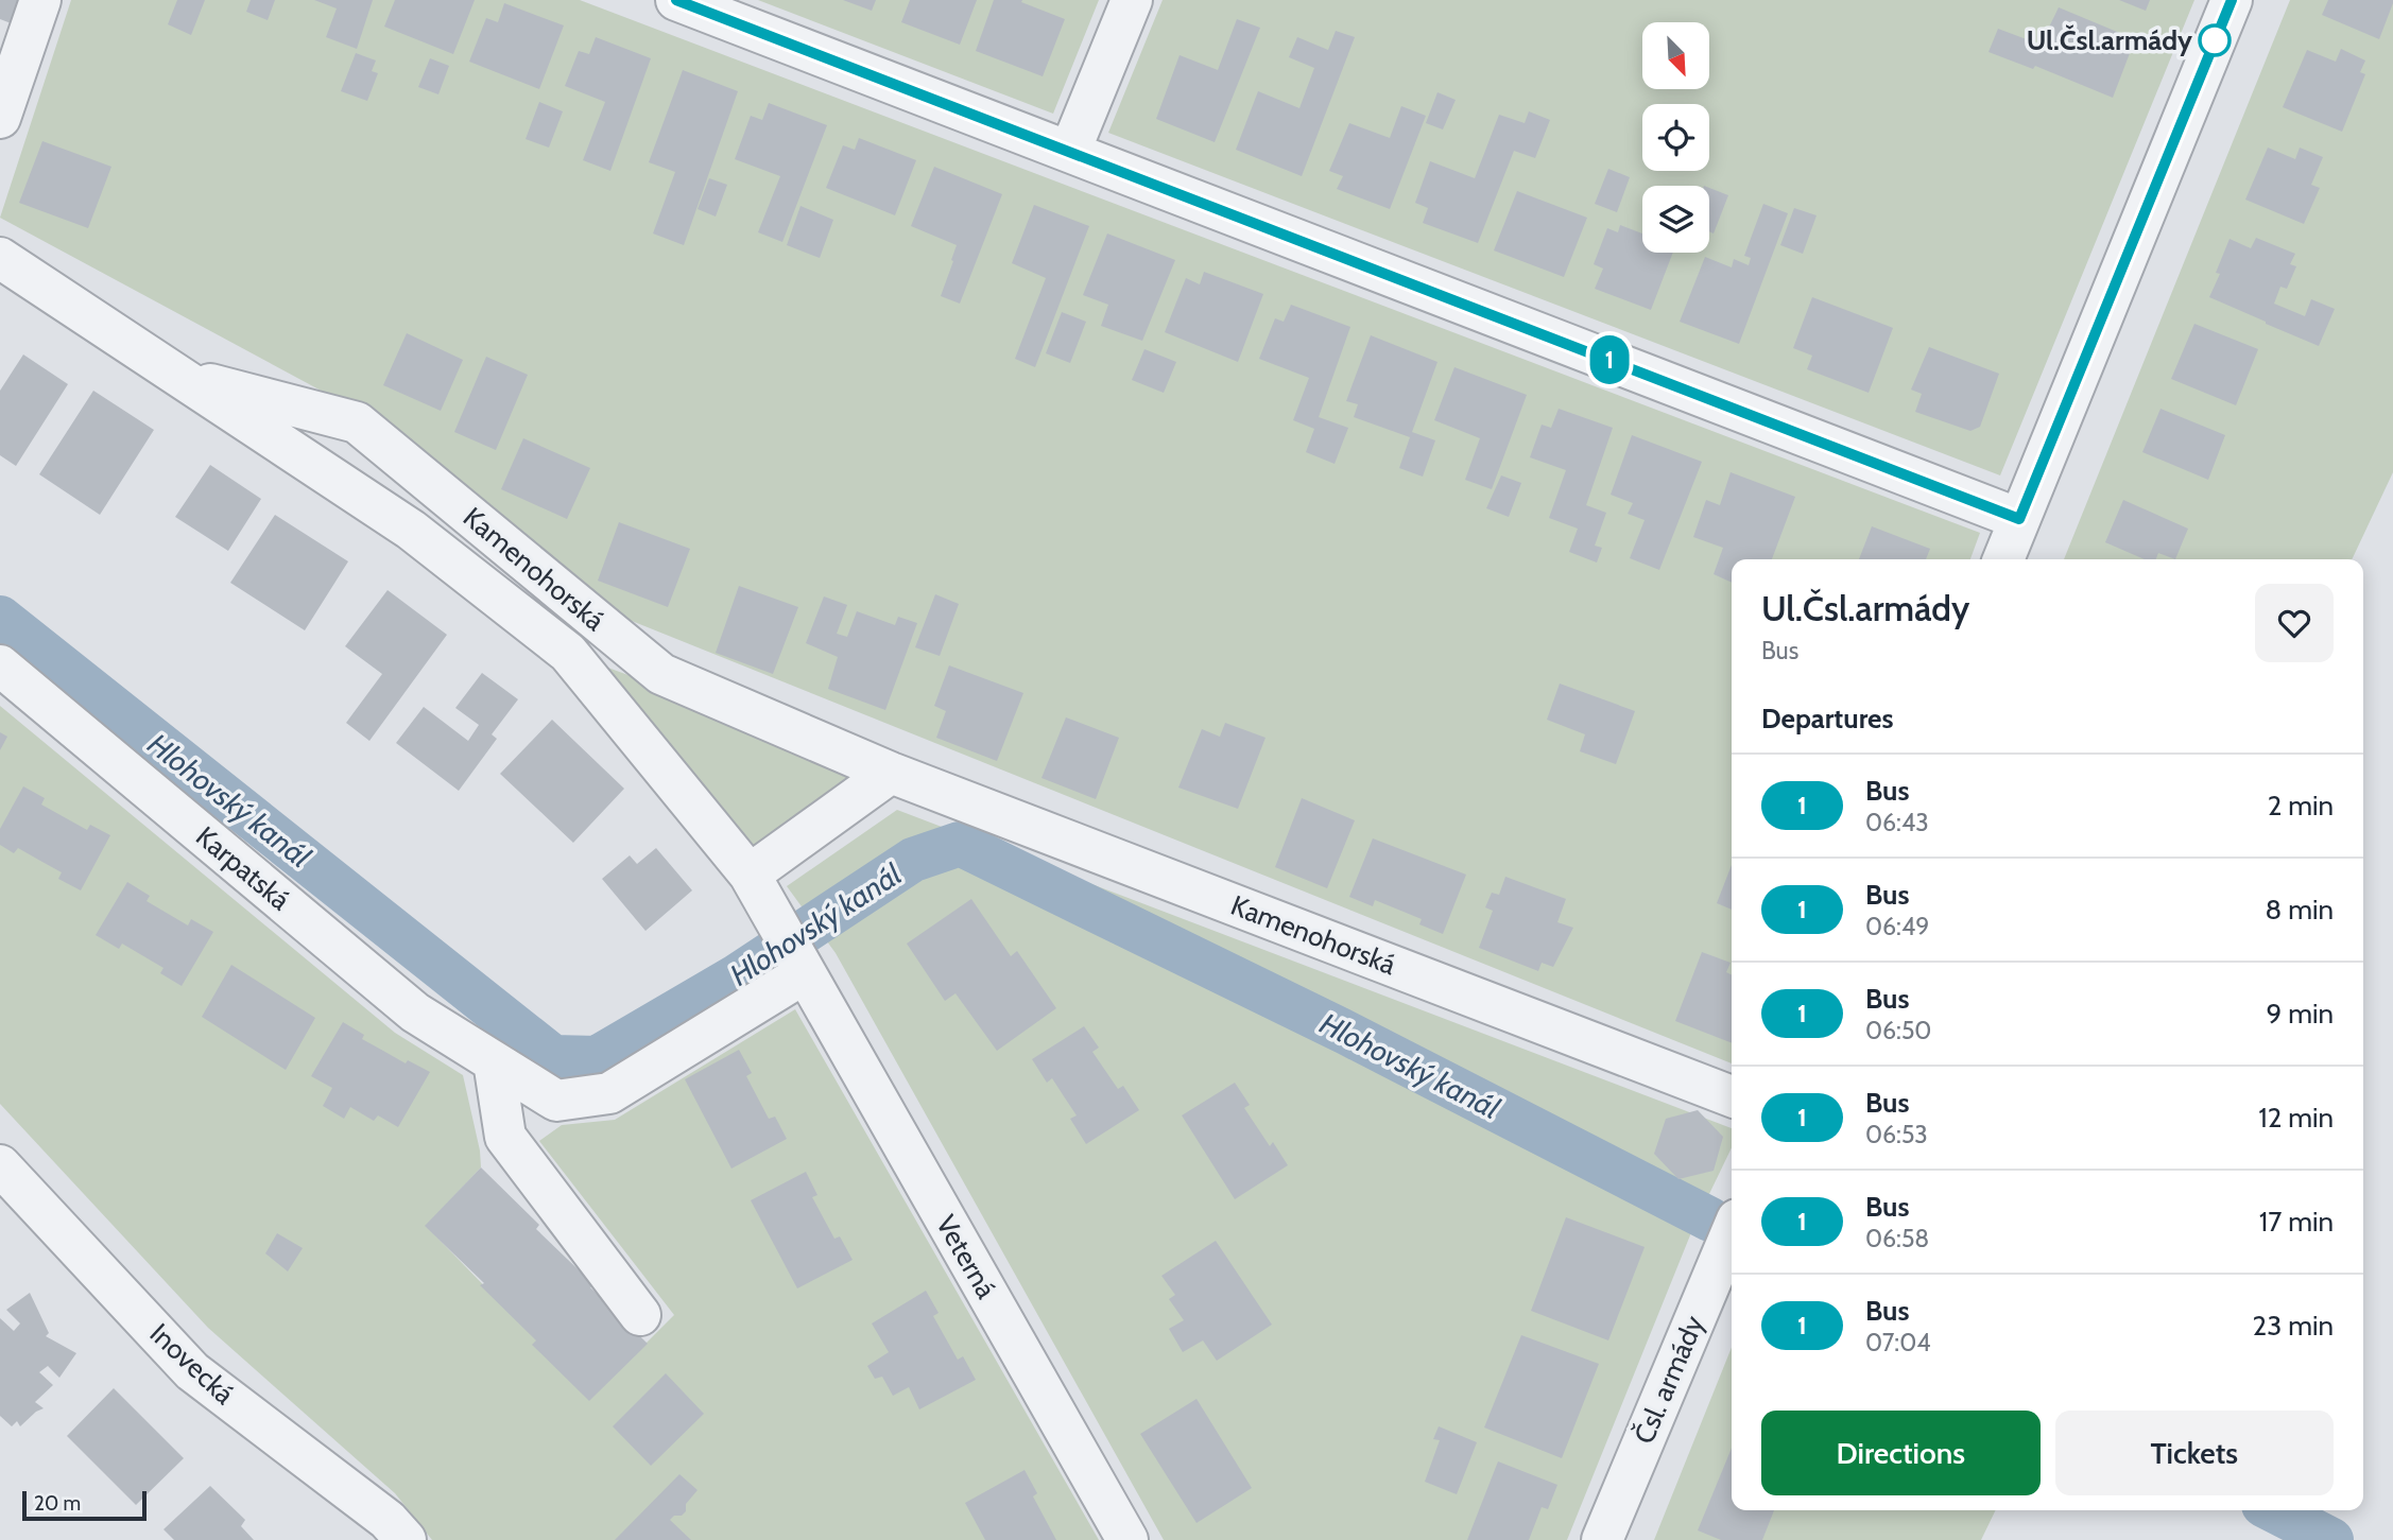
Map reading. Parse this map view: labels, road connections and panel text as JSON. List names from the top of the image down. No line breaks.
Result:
{"streets":{"street":["Kamenohorská","Karpatská","Veterná","Inovecká","Čsl. armády"]},"crossings":[["Kamenohorská","Karpatská"],["Kamenohorská","Veterná"],["Karpatská","Veterná"]],"water":["Hlohovský kanál"],"places":["Ul.Čsl.armády"],"lines":["bus line 1"],"scale_bar":"20 m","north":"bottom right","page":{"on_map":"1","heading":[["Ul.Čsl.armády","Bus"],"Departures"],"list":[{"mark":"1","name":"Bus","note":"06:43","value":"2 min"},{"mark":"1","name":"Bus","note":"06:49","value":"8 min"},{"mark":"1","name":"Bus","note":"06:50","value":"9 min"},{"mark":"1","name":"Bus","note":"06:53","value":"12 min"},{"mark":"1","name":"Bus","note":"06:58","value":"17 min"},{"mark":"1","name":"Bus","note":"07:04","value":"23 min"}],"buttons":["Directions","Tickets"],"scale":"20 m"}}
